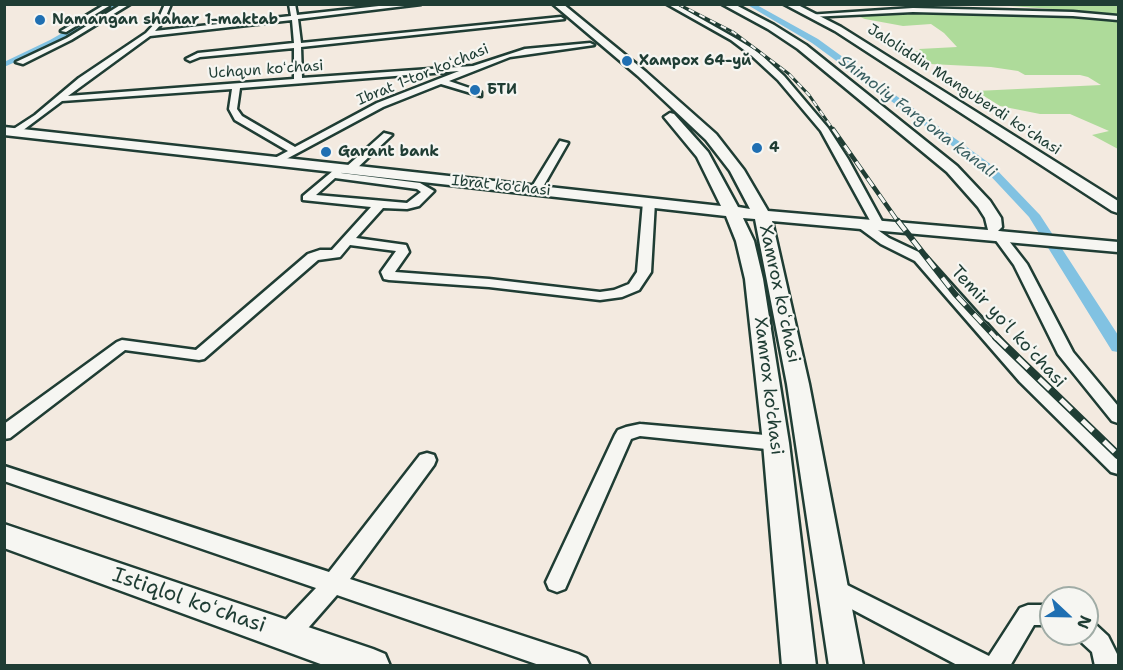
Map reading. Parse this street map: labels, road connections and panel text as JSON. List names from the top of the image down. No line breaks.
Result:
{"streets":{"main road":["Jaloliddin Manguberdi koʻchasi","Ibrat ko'chasi","Xamrox koʻchasi","Xamrox ko'chasi","Istiqlol koʻchasi"],"street":["Uchqun koʻchasi","Ibrat 1-tor koʻchasi","Temir yoʻl koʻchasi"]},"crossings":[["Uchqun koʻchasi","Ibrat 1-tor koʻchasi"],["Ibrat 1-tor koʻchasi","Ibrat ko'chasi"],["Ibrat 1-tor koʻchasi","Xamrox koʻchasi"],["Ibrat 1-tor koʻchasi","Xamrox ko'chasi"],["Ibrat ko'chasi","Xamrox koʻchasi"],["Ibrat ko'chasi","Temir yoʻl koʻchasi"],["Ibrat ko'chasi","Xamrox ko'chasi"],["Xamrox koʻchasi","Xamrox ko'chasi"]],"water":["Shimoliy Fargʻona kanali"],"places":["Namangan shahar 1-maktab","Хамрох 64-уй","БТИ","4","Garant bank"],"north":"right"}
